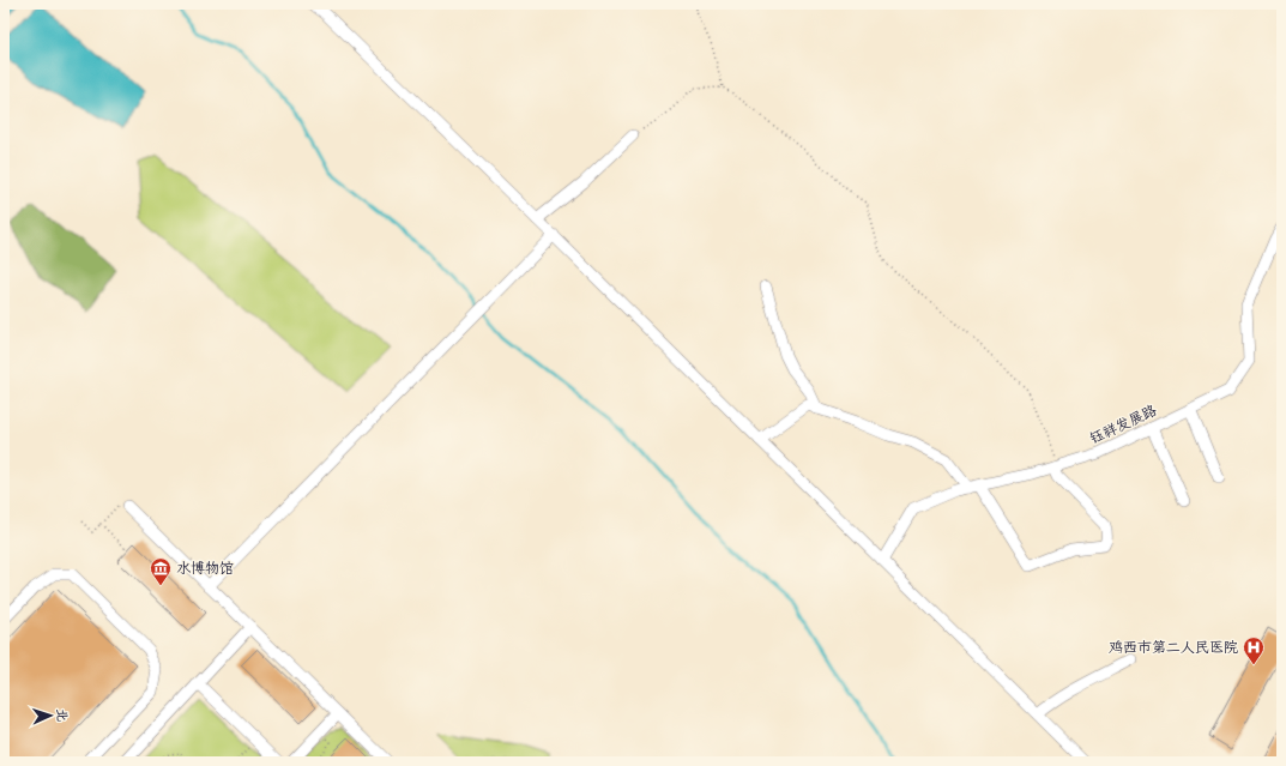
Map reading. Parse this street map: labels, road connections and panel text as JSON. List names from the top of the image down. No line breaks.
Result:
{"streets":{"street":["钰祥发展路"]},"places":{"museum":["水博物馆"],"hospital":["鸡西市第二人民医院"]},"north":"right"}
